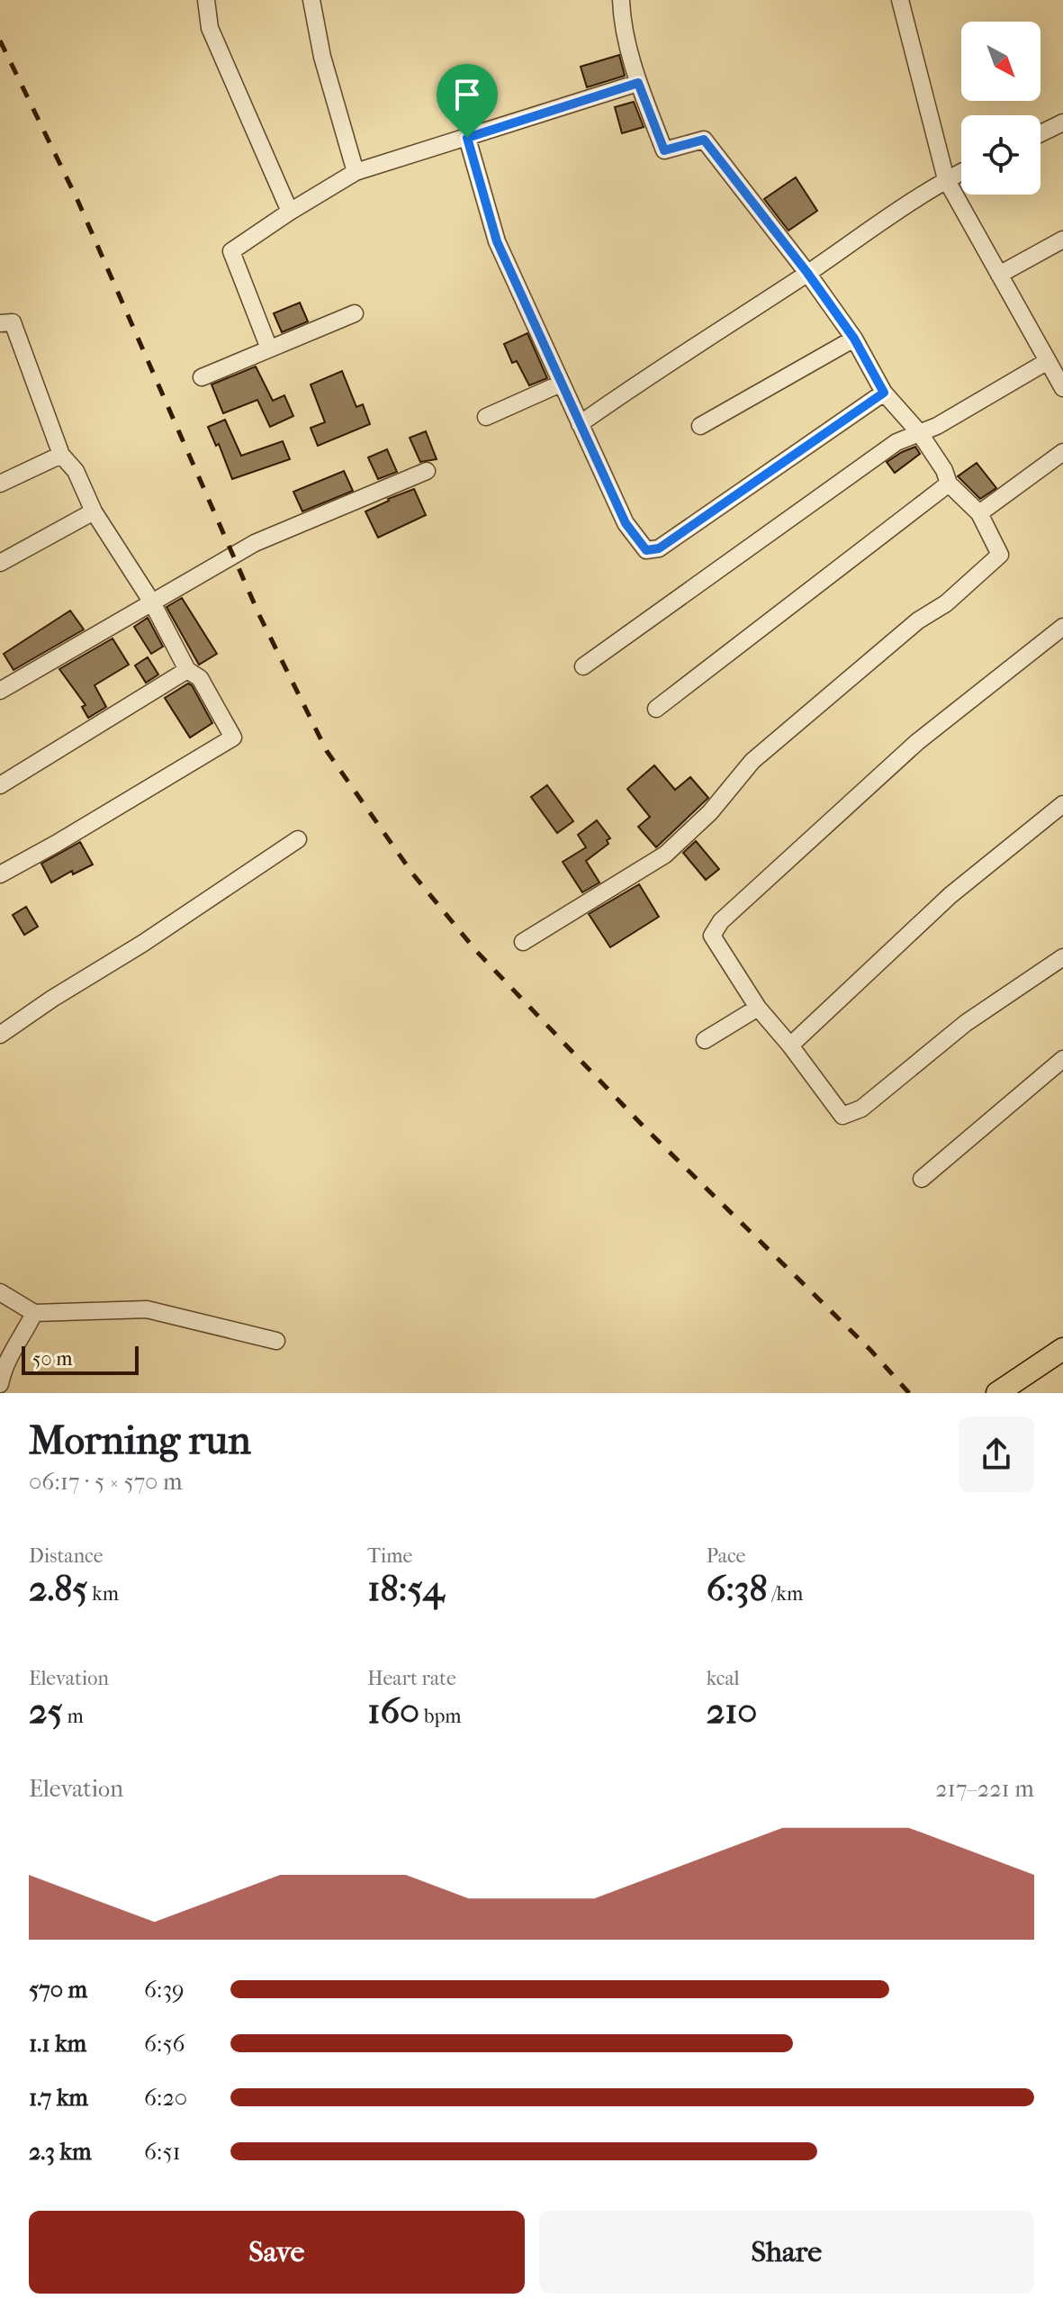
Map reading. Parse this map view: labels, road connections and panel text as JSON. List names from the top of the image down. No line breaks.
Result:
{"scale_bar":"50 m","north":"bottom right","page":{"scale":"50 m","heading":["Morning run","06:17 · 5 × 570 m"],"stats":[["Distance","2.85 km"],["Time","18:54"],["Pace","6:38 /km"],["Elevation","25 m"],["Heart rate","160 bpm"],["kcal","210"]],"chart":["Elevation","217–221 m"],"list":[{"name":"570 m","note":"6:39"},{"name":"1.1 km","note":"6:56"},{"name":"1.7 km","note":"6:20"},{"name":"2.3 km","note":"6:51"}],"buttons":["Save","Share"]}}
